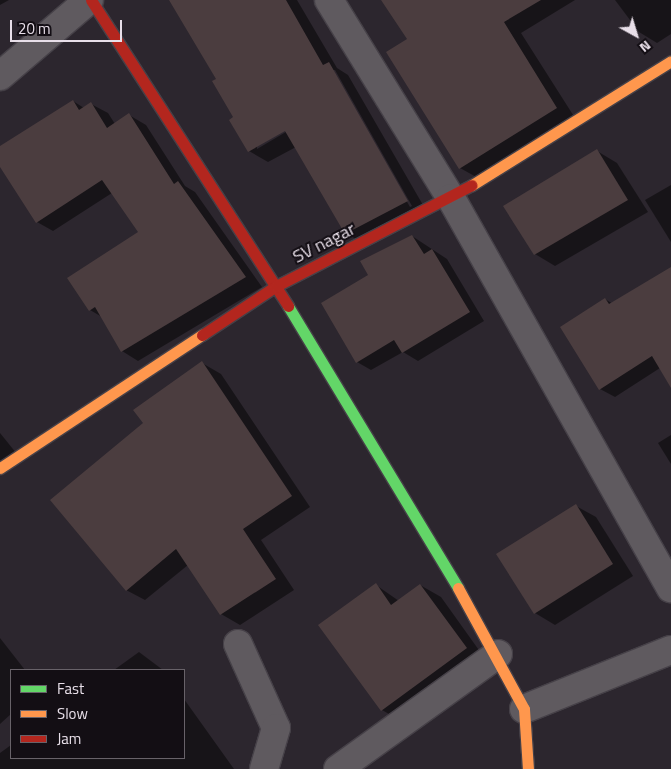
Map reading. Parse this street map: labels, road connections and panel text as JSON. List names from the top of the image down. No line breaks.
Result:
{"streets":{"street":["SV nagar"]},"legend":["Fast","Slow","Jam"],"scale_bar":"20 m","north":"bottom right"}
